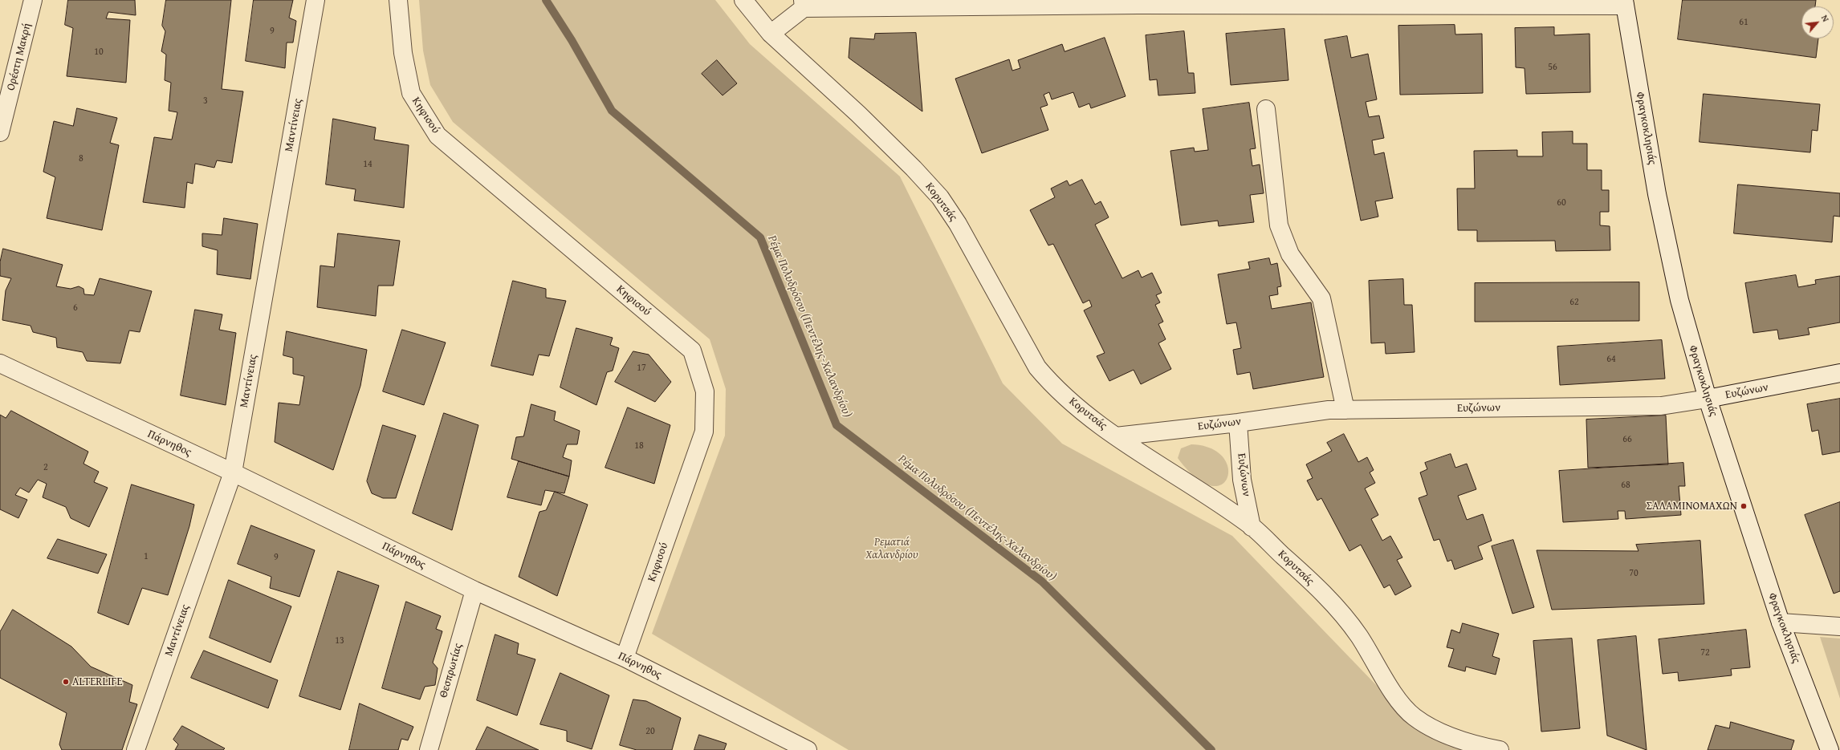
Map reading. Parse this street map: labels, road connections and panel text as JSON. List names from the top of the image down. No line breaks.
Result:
{"streets":{"street":["Ορέστη Μακρή","Κηφισού","Μαντίνειας","Φραγκοκλησιάς","Κορυτσάς","Ευζώνων","Πάρνηθος","Eυζώνων","Θεσπρωτίας"]},"crossings":[["Κηφισού","Πάρνηθος"],["Μαντίνειας","Πάρνηθος"],["Φραγκοκλησιάς","Ευζώνων"],["Κορυτσάς","Ευζώνων"],["Κορυτσάς","Eυζώνων"],["Ευζώνων","Eυζώνων"],["Πάρνηθος","Θεσπρωτίας"]],"water":["Ρέμα Πολυδρόσου (Πεντέλης-Χαλανδρίου)"],"parks":["Ρεματιά Χαλανδρίου"],"places":["ΣΑΛΑΜΙΝΟΜΑΧΩΝ","ALTERLIFE"],"house_numbers":["61","9","10","56","3","8","14","60","62","6","64","17","66","18","2","68","1","9","70","13","72","20"],"north":"top right"}
